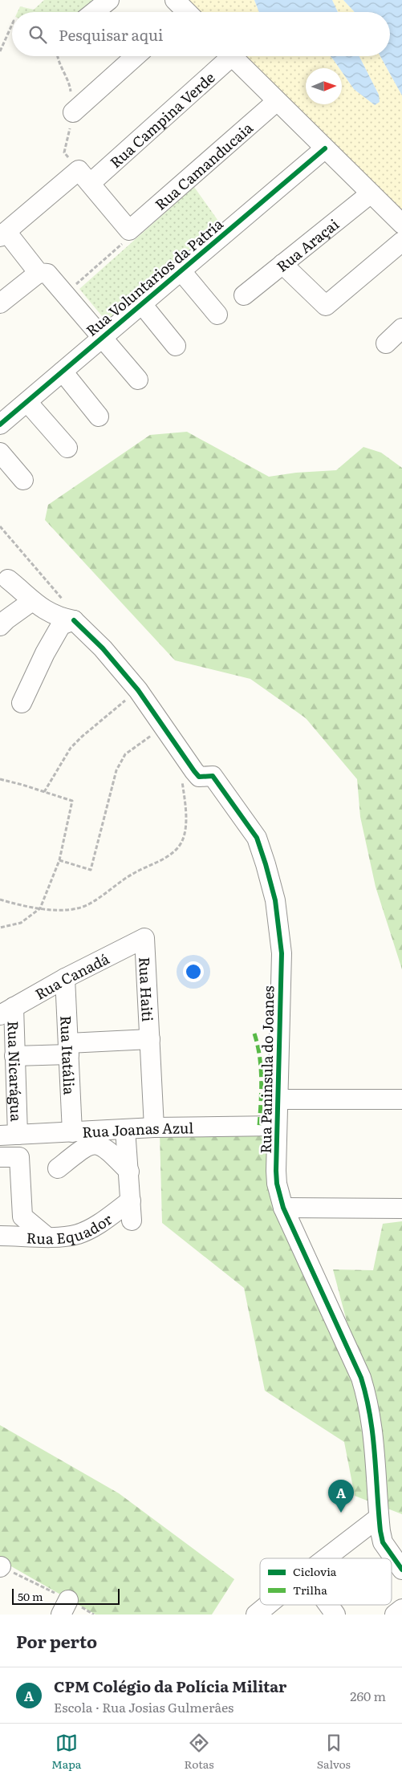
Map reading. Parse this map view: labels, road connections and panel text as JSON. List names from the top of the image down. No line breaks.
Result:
{"streets":{"street":["Rua Campina Verde","Rua Camanducaia","Rua Araçai","Rua Voluntarios da Patría","Rua Canadá","Rua Haiti","Rua Itatália","Rua Paninsula do Joanes","Rua Nicarágua","Rua Joanas Azul","Rua Equador"]},"crossings":[["Rua Canadá","Rua Haiti"],["Rua Canadá","Rua Itatália"],["Rua Canadá","Rua Nicarágua"],["Rua Haiti","Rua Itatália"],["Rua Haiti","Rua Nicarágua"],["Rua Haiti","Rua Joanas Azul"],["Rua Itatália","Rua Joanas Azul"],["Rua Paninsula do Joanes","Rua Joanas Azul"],["Rua Nicarágua","Rua Joanas Azul"]],"legend":["Ciclovia","Trilha"],"scale_bar":"50 m","north":"right","page":{"search":"Pesquisar aqui","pins":"A","scale":"50 m","heading":"Por perto","list":[{"mark":"A","name":"CPM Colégio da Polícia Militar","note":"Escola · Rua Josias Gulmerâes","value":"260 m"}],"nav":["Mapa","Rotas","Salvos"]}}
